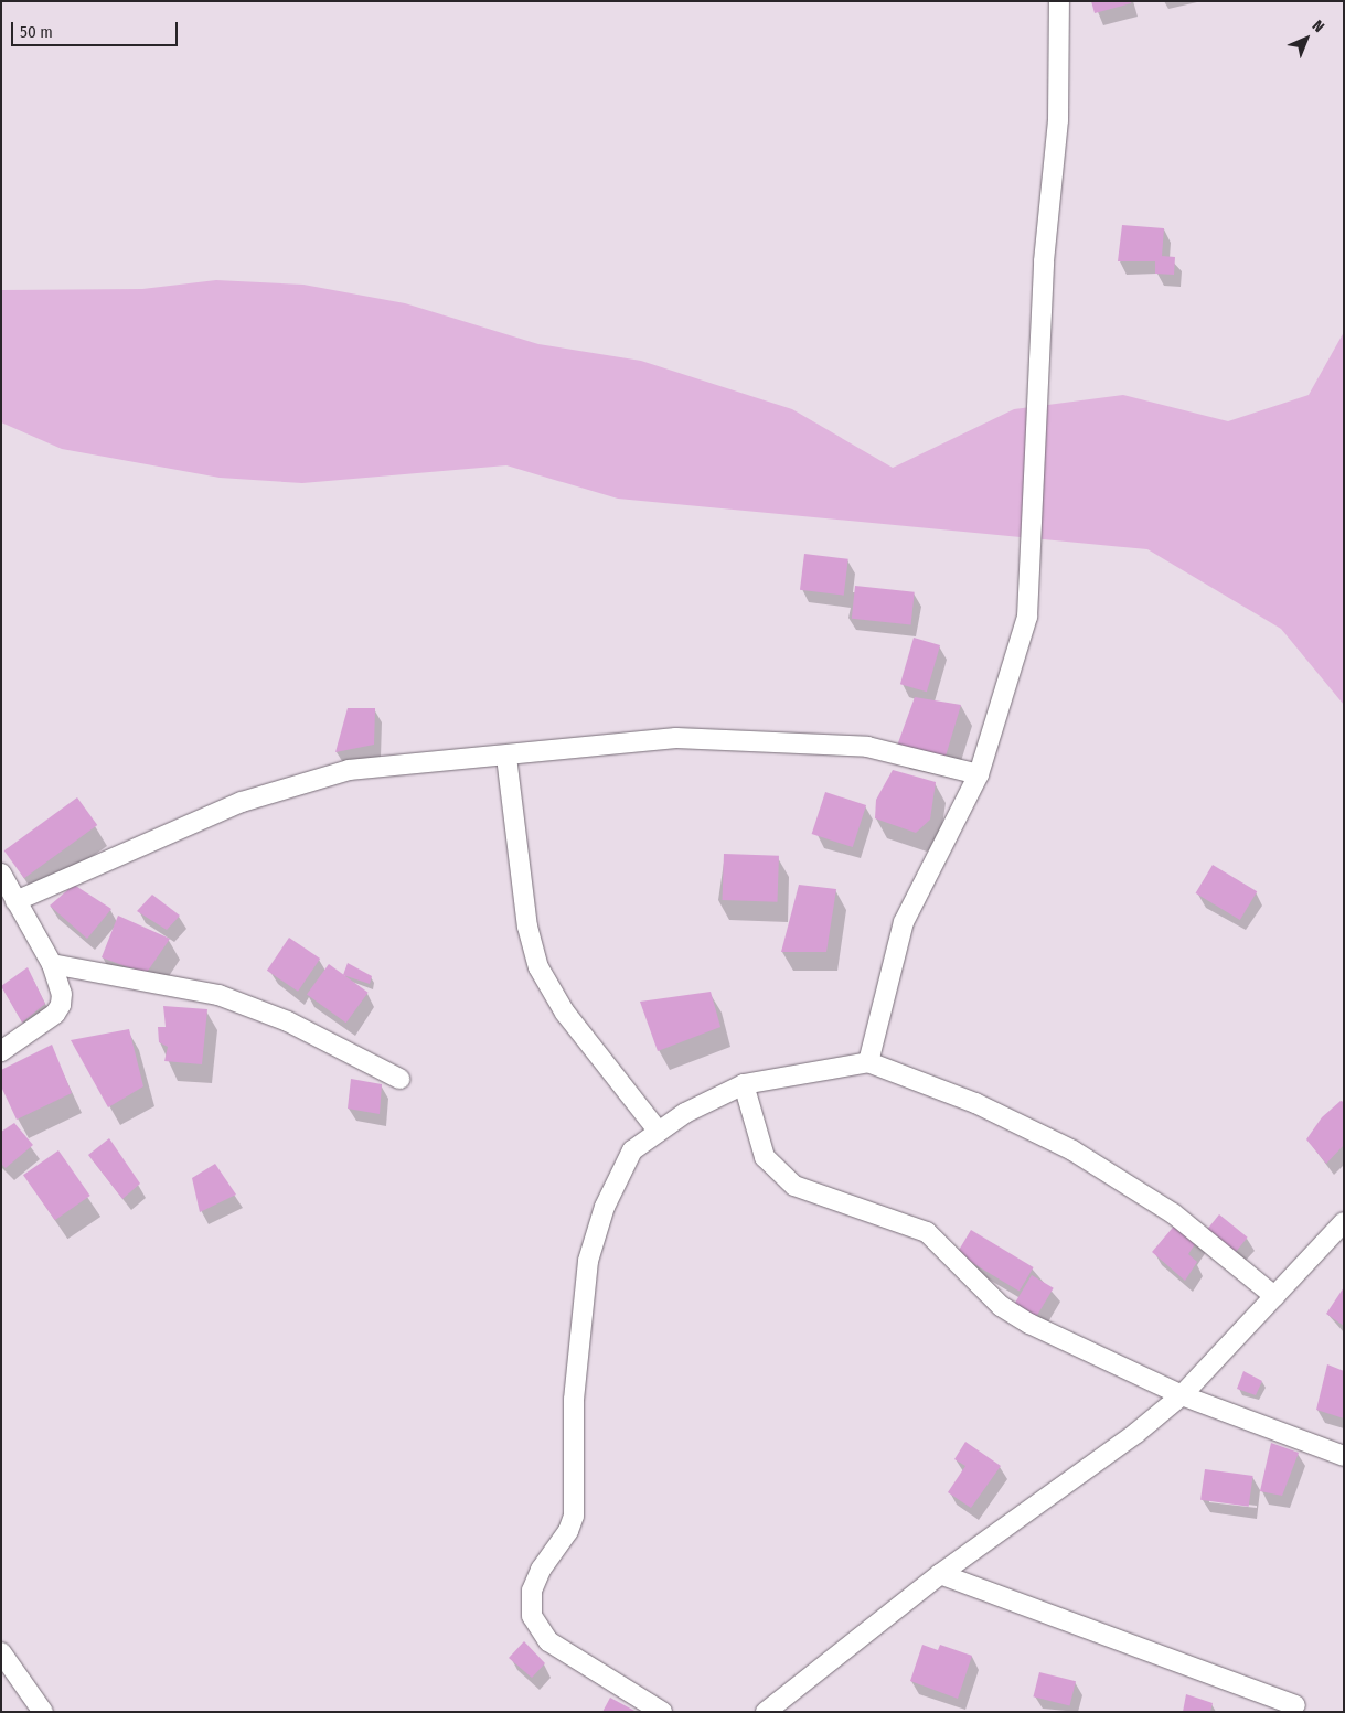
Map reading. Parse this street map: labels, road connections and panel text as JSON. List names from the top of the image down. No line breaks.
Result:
{"scale_bar":"50 m","north":"top right"}
